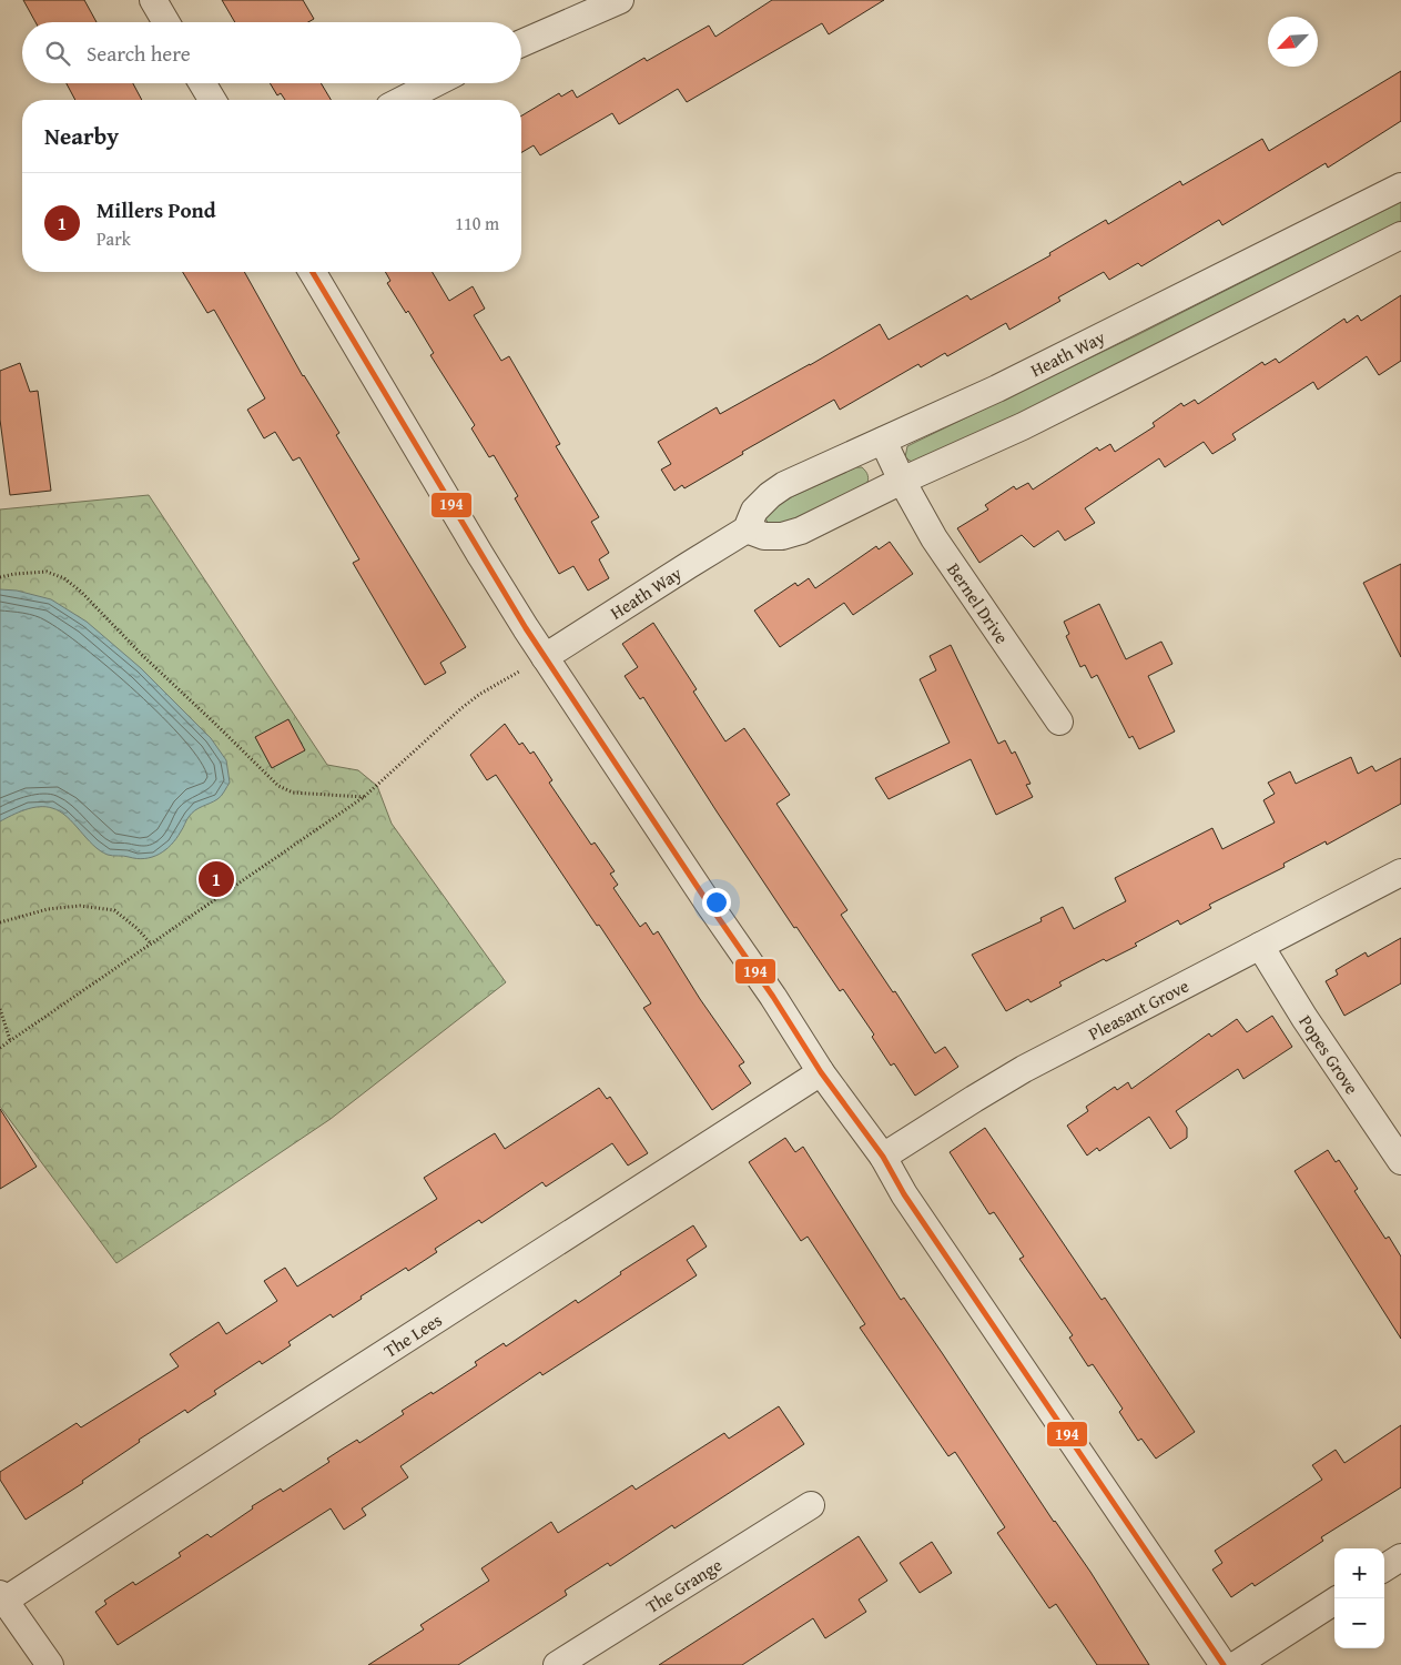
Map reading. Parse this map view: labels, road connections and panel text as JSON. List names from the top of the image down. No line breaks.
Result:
{"streets":{"street":["Heath Way","Bernel Drive","Pleasant Grove","Popes Grove","The Lees","The Grange"]},"crossings":[["Heath Way","Bernel Drive"],["Pleasant Grove","Popes Grove"]],"lines":["transit line 194"],"north":"bottom left","page":{"search":"Search here","heading":"Nearby","list":[{"mark":"1","name":"Millers Pond","note":"Park","value":"110 m"}],"pins":"1","map_buttons":["+","−"]}}
